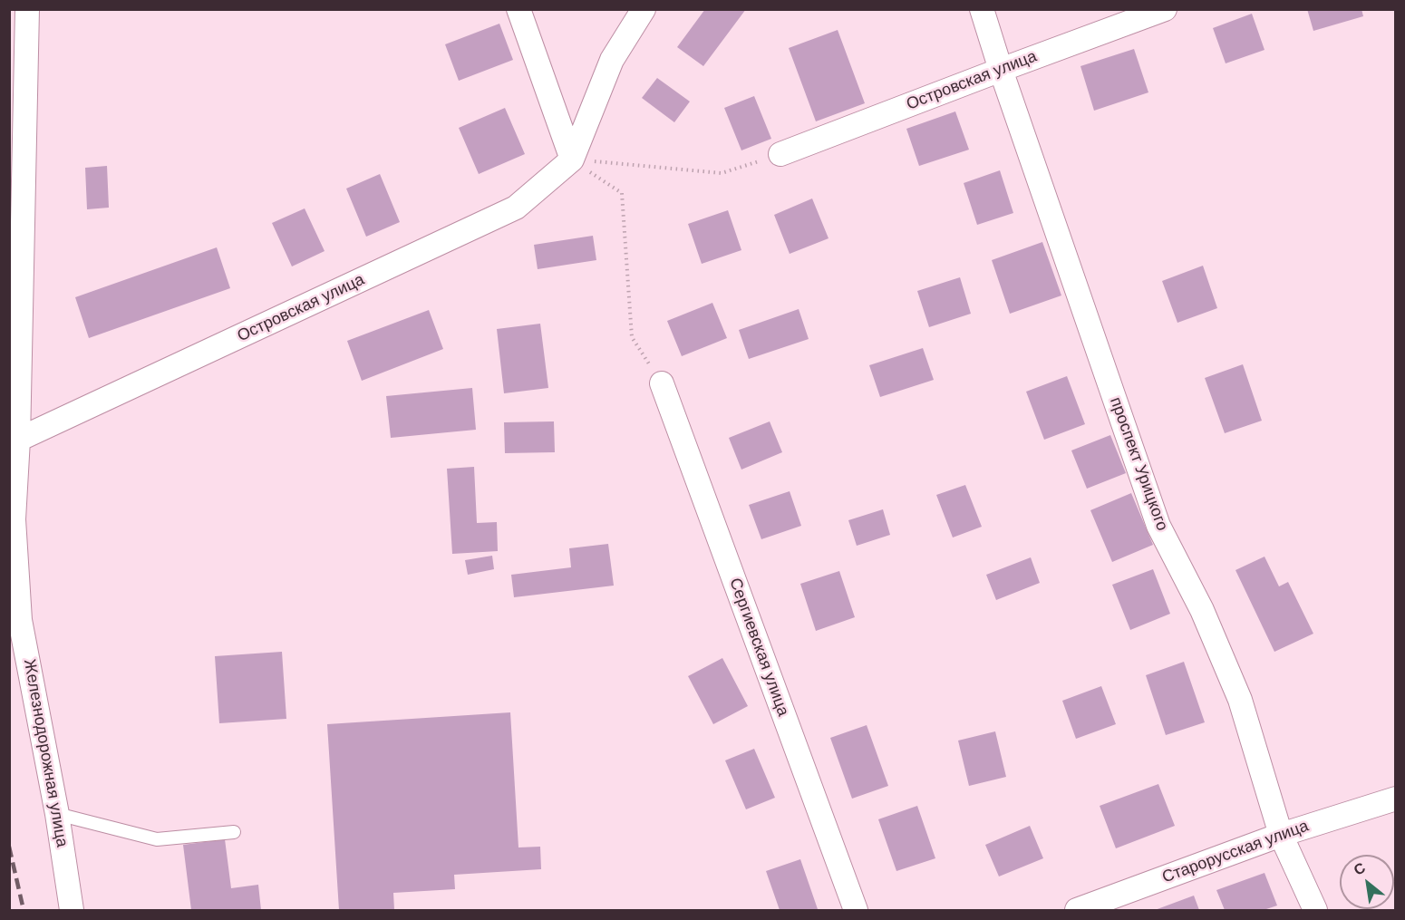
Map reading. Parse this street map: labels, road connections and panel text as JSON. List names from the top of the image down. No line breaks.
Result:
{"streets":{"street":["Островская улица","проспект Урицкого","Сергиевская улица","Железнодорожная улица","Старорусская улица"]},"crossings":[["Островская улица","проспект Урицкого"],["Островская улица","Железнодорожная улица"],["проспект Урицкого","Старорусская улица"]],"north":"top left"}
